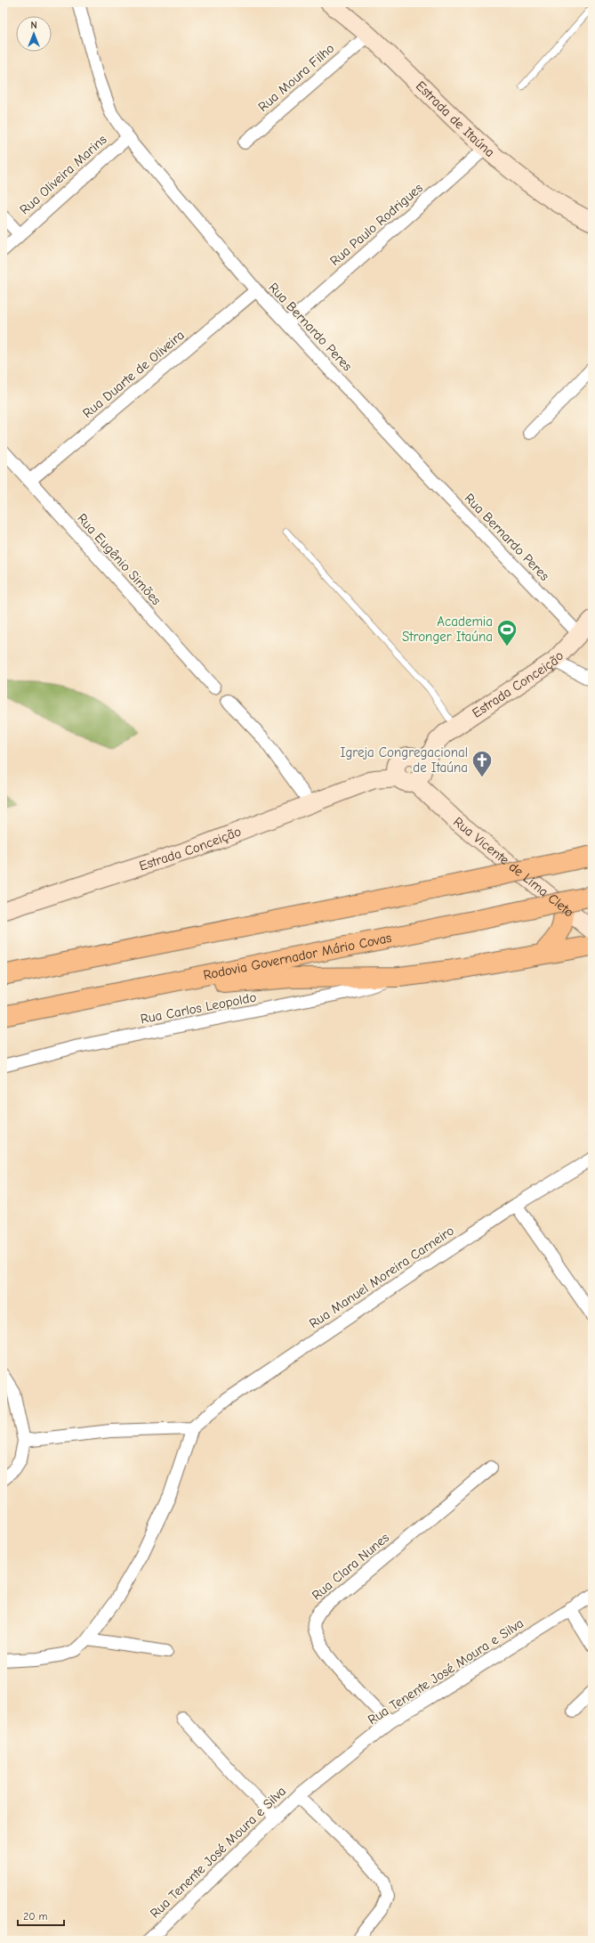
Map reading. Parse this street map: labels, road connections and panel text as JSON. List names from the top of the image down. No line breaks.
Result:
{"streets":{"highway":["Rodovia Governador Mário Covas"],"main road":["Estrada de Itaúna","Estrada Conceição","Rua Vicente de Lima Cleto"],"street":["Rua Moura Filho","Rua Oliveira Marins","Rua Paulo Rodrigues","Rua Bernardo Peres","Rua Duarte de Oliveira","Rua Eugênio Simões","Rua Carlos Leopoldo","Rua Manuel Moreira Carneiro","Rua Clara Nunes","Rua Tenente José Moura e Silva"]},"crossings":[["Rua Moura Filho","Estrada de Itaúna"],["Estrada de Itaúna","Rua Paulo Rodrigues"],["Rua Oliveira Marins","Rua Bernardo Peres"],["Rua Paulo Rodrigues","Rua Bernardo Peres"],["Rua Bernardo Peres","Rua Duarte de Oliveira"],["Rua Bernardo Peres","Estrada Conceição"],["Rua Duarte de Oliveira","Rua Eugênio Simões"],["Estrada Conceição","Rua Vicente de Lima Cleto"],["Rua Clara Nunes","Rua Tenente José Moura e Silva"]],"places":{"sports":["Academia Stronger Itaúna"],"church":["Igreja Congregacional de Itaúna"]},"scale_bar":"20 m","north":"top"}
